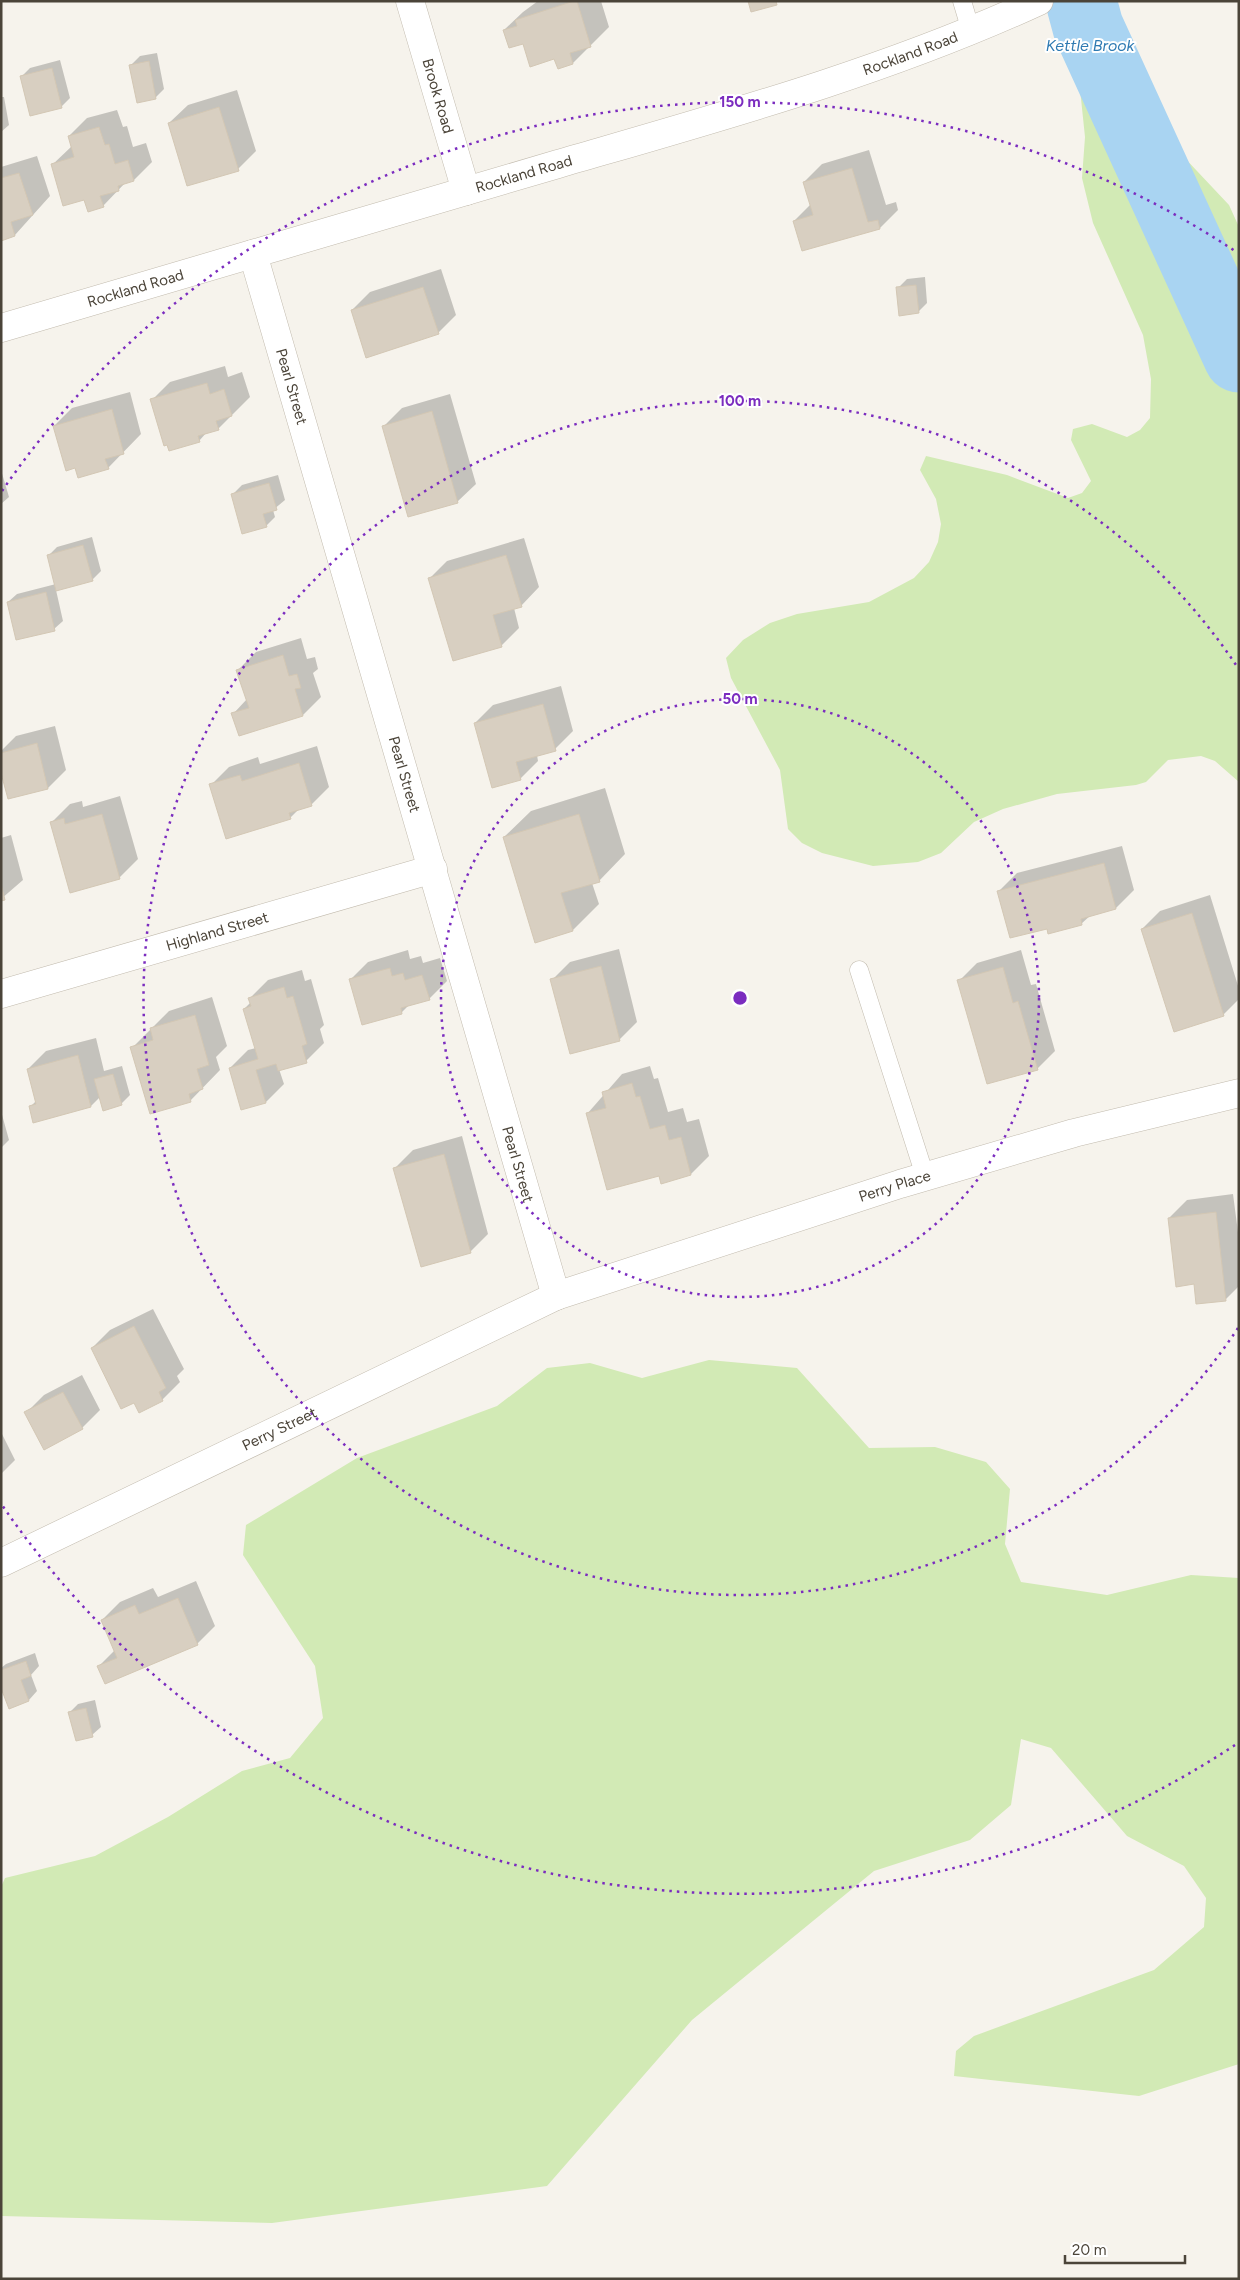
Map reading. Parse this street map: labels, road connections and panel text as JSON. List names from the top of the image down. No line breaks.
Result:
{"streets":{"street":["Rockland Road","Brook Road","Pearl Street","Highland Street","Perry Place","Perry Street"]},"crossings":[["Rockland Road","Brook Road"],["Rockland Road","Pearl Street"],["Pearl Street","Highland Street"],["Pearl Street","Perry Place"],["Pearl Street","Perry Street"],["Perry Place","Perry Street"]],"water":["Kettle Brook"],"scale_bar":"20 m","rings":["150 m","100 m","50 m"]}
